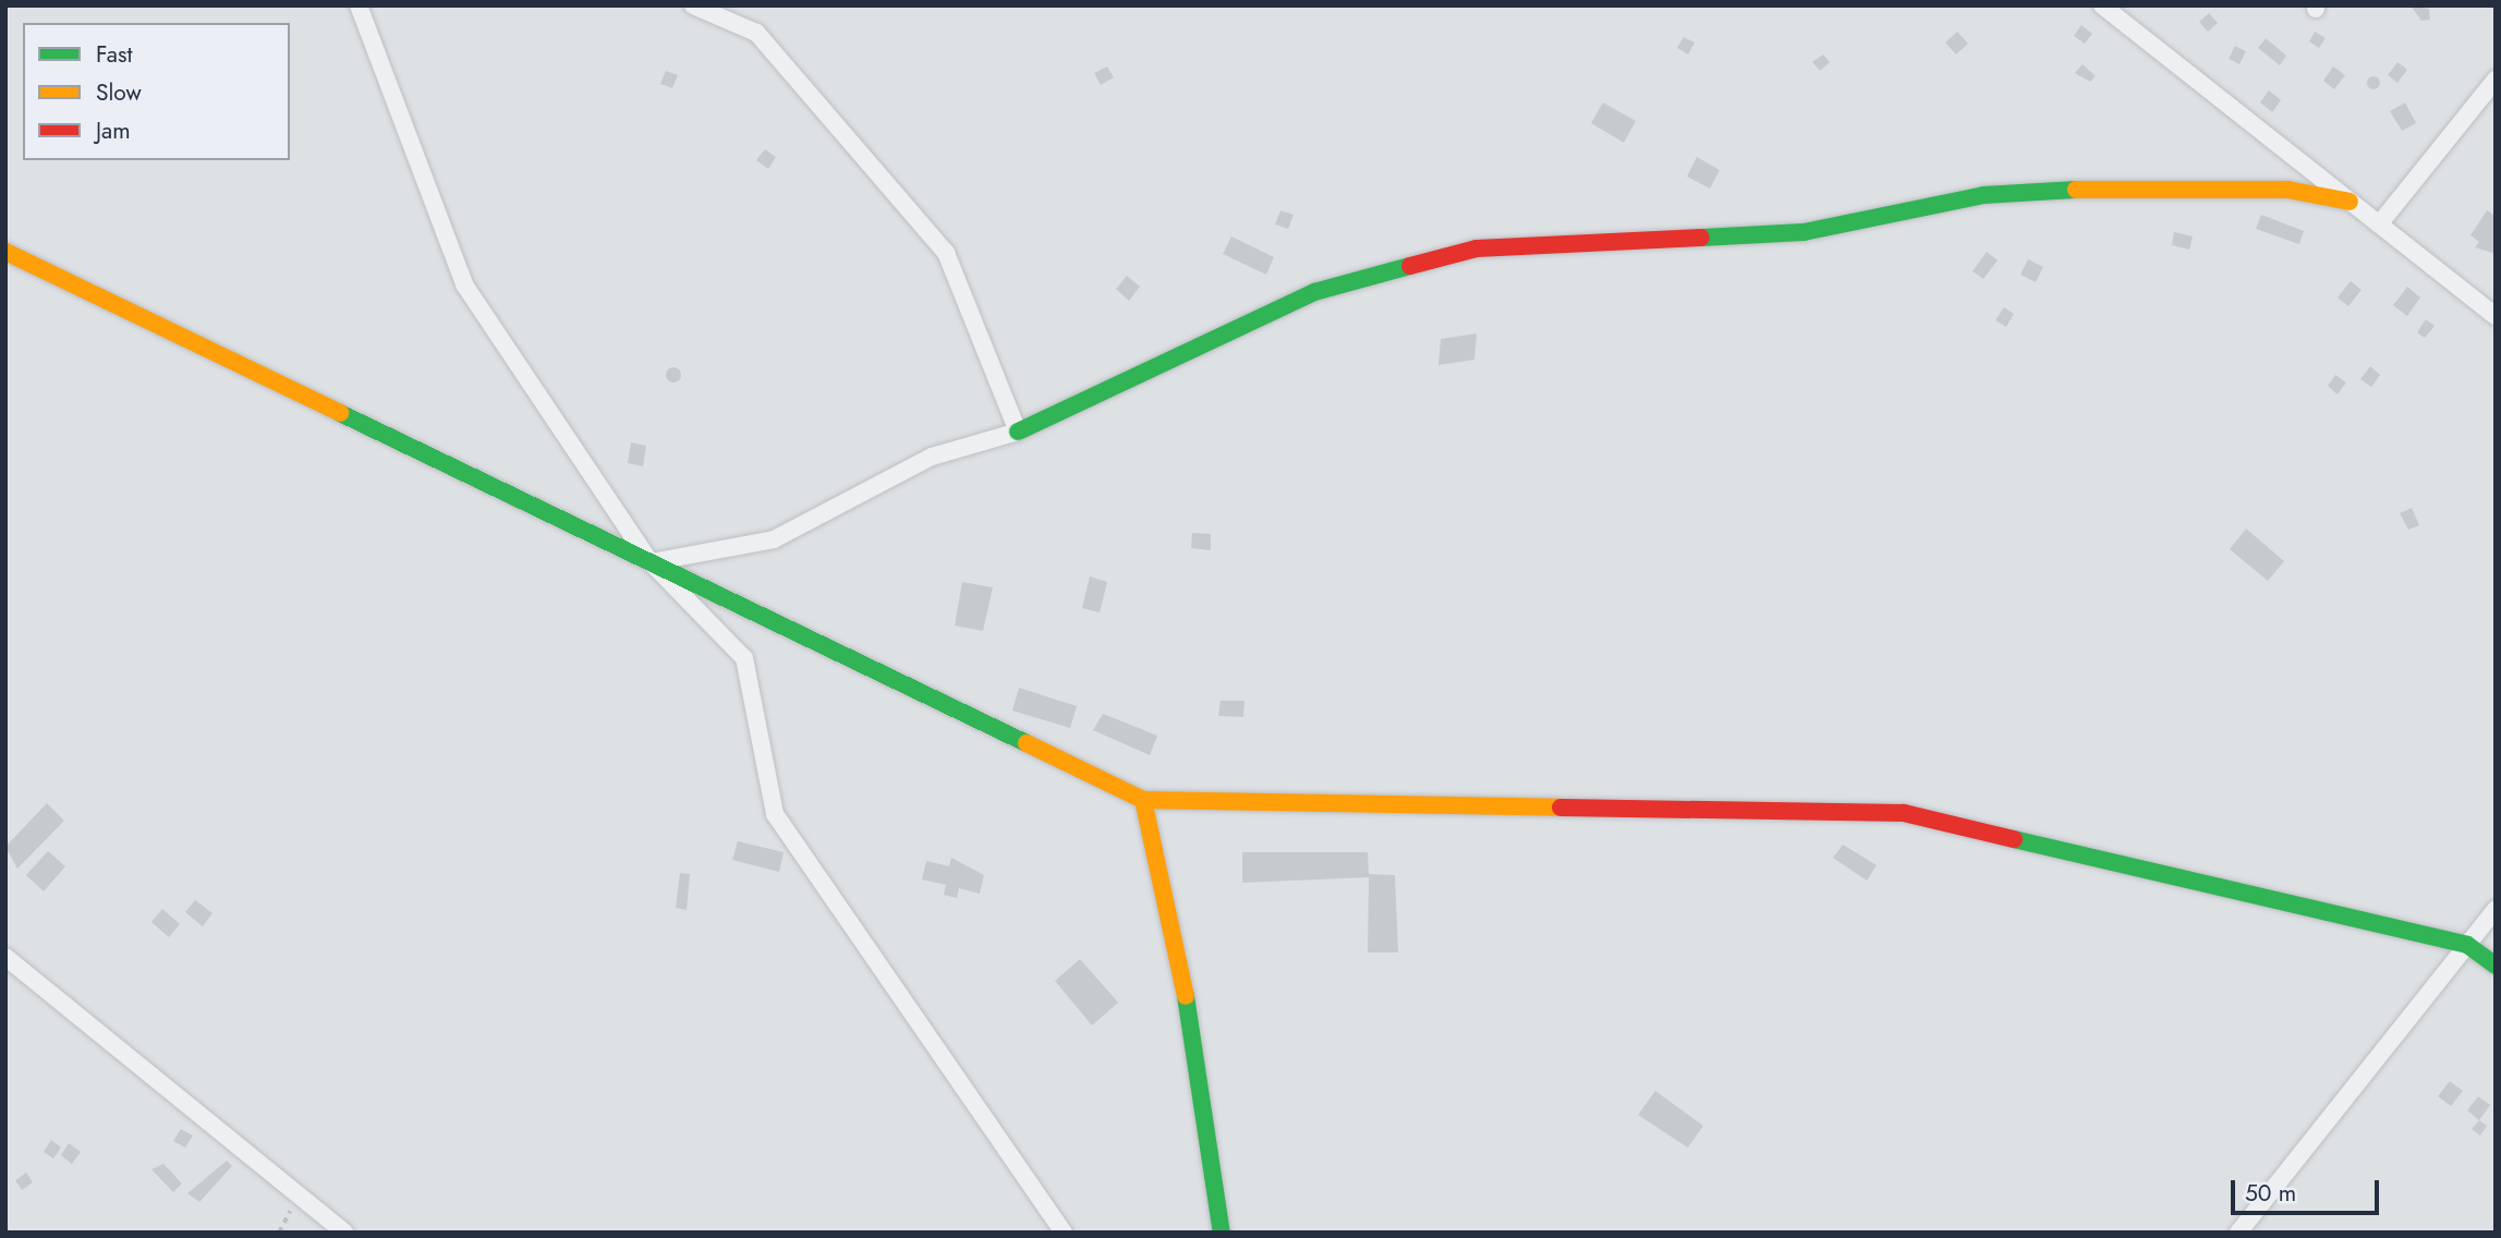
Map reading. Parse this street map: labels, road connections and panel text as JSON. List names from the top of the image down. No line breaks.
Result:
{"legend":["Fast","Slow","Jam"],"scale_bar":"50 m"}
